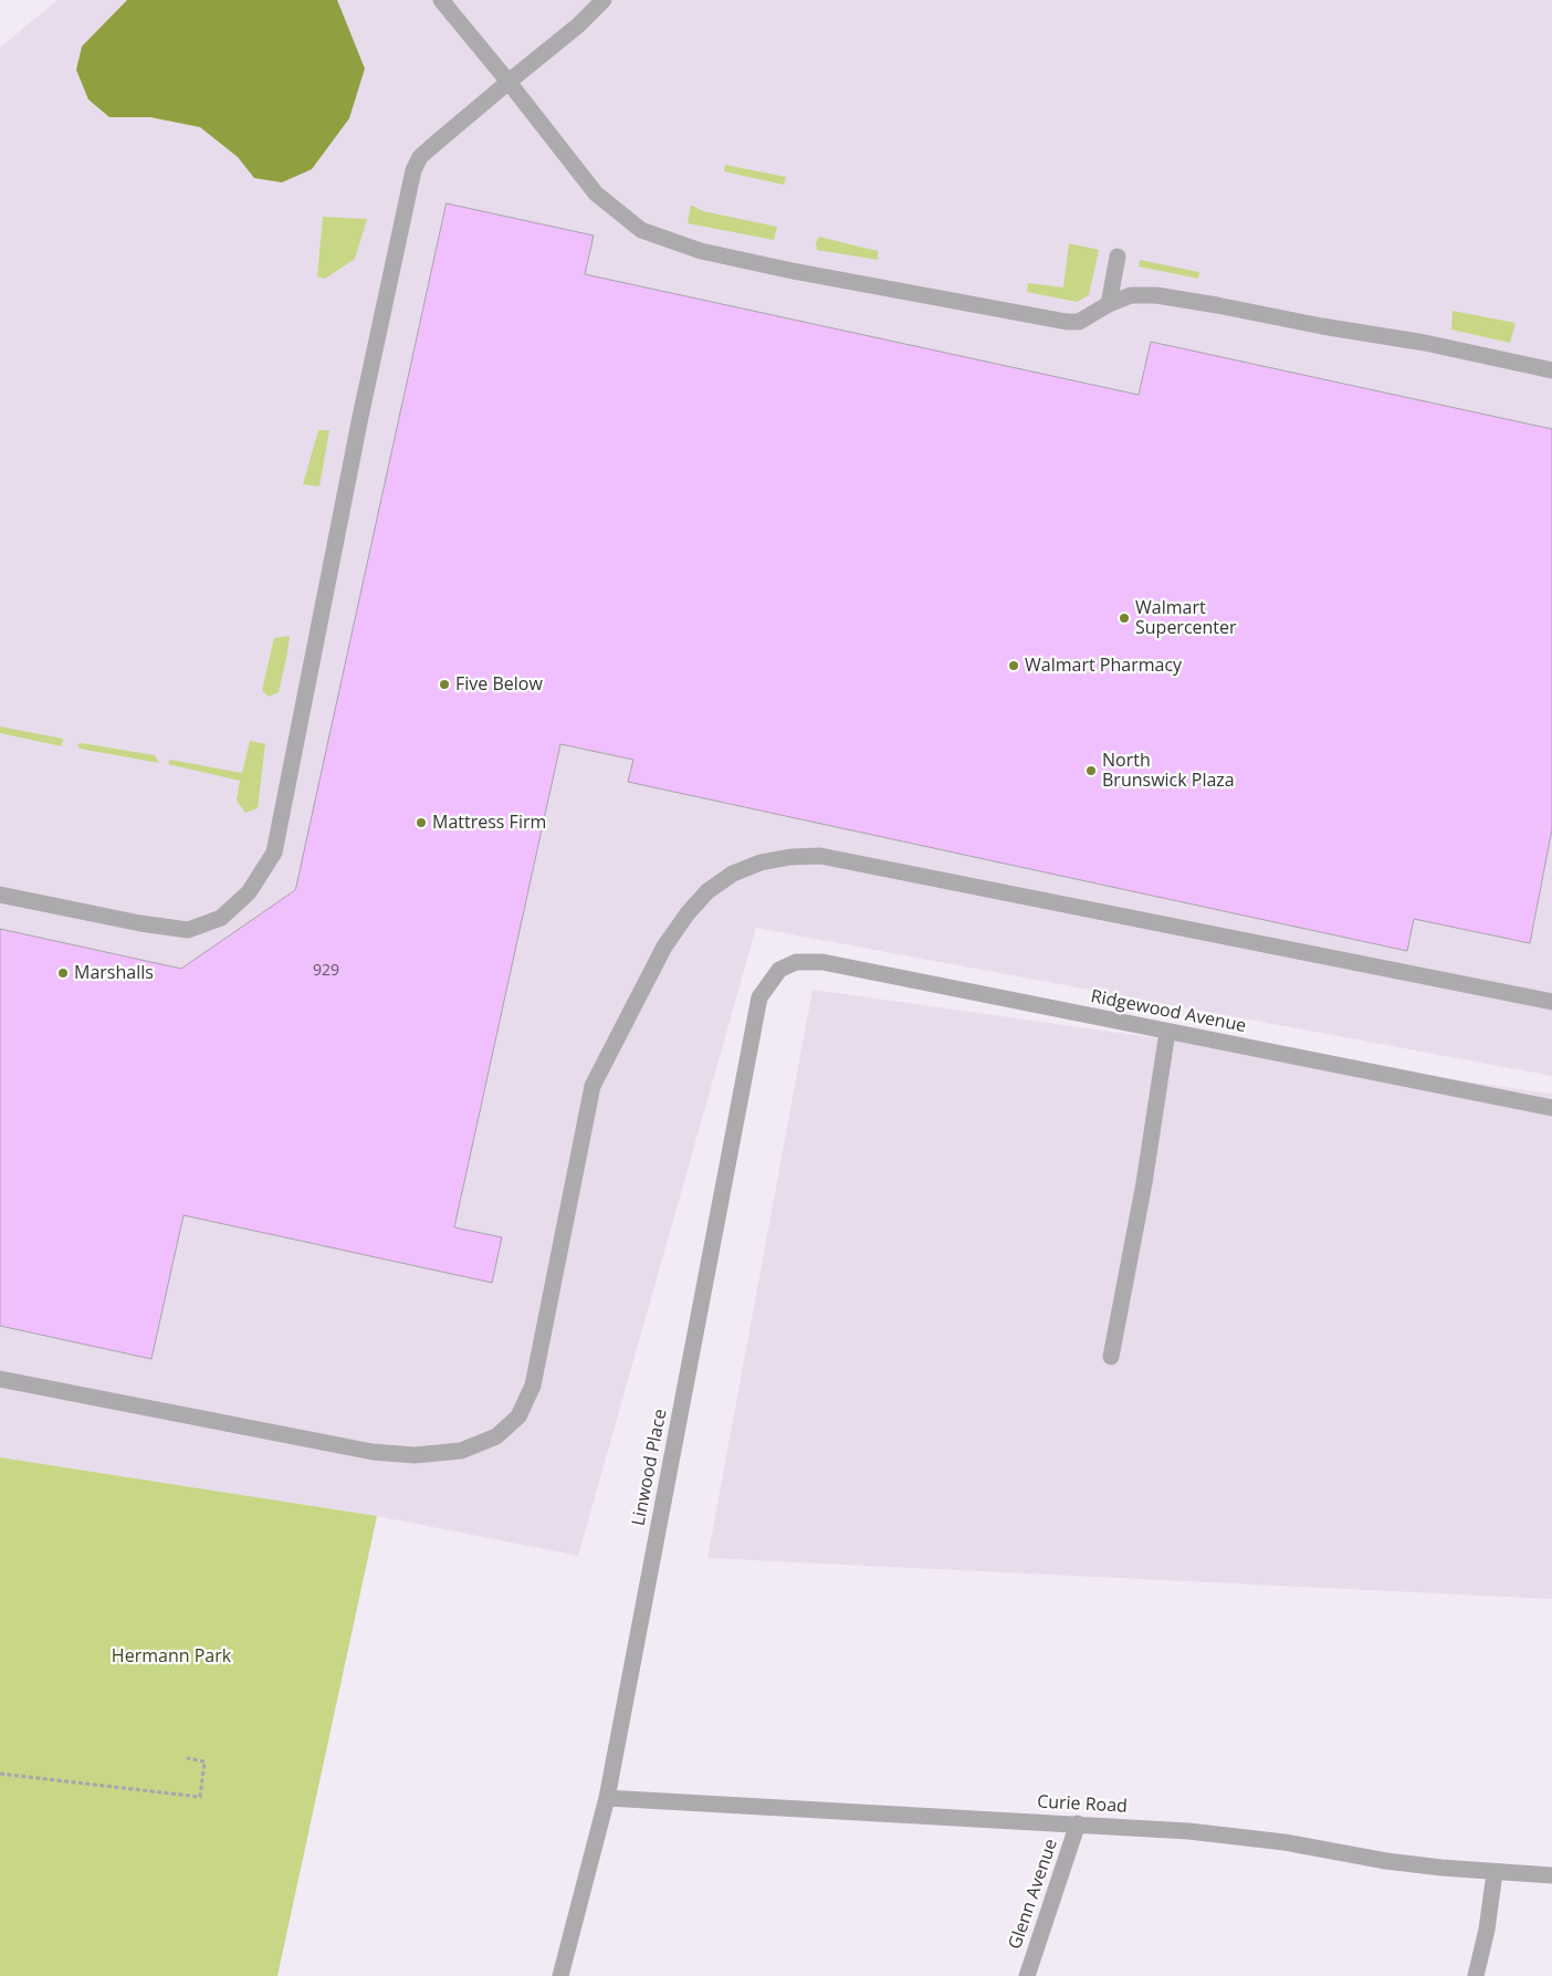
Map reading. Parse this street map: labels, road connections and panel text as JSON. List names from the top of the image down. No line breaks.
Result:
{"streets":{"street":["Ridgewood Avenue","Linwood Place","Curie Road","Glenn Avenue"]},"crossings":[["Ridgewood Avenue","Linwood Place"],["Linwood Place","Curie Road"],["Curie Road","Glenn Avenue"]],"parks":["Hermann Park"],"places":["Walmart Supercenter","Walmart Pharmacy","Five Below","North Brunswick Plaza","Mattress Firm","Marshalls"],"house_numbers":["929"]}
